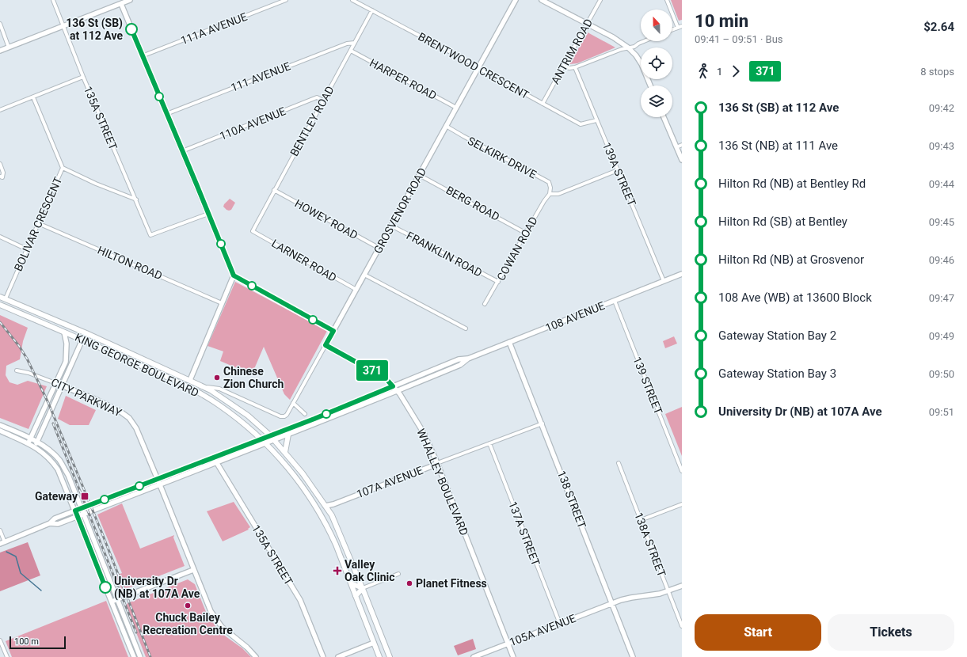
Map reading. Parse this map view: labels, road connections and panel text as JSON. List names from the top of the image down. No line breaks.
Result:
{"streets":{"main road":["KING GEORGE BOULEVARD"],"street":["111A AVENUE","ANTRIM ROAD","BRENTWOOD CRESCENT","111 AVENUE","HARPER ROAD","135A STREET","BENTLEY ROAD","110A AVENUE","SELKIRK DRIVE","139A STREET","BERG ROAD","GROSVENOR ROAD","HOWEY ROAD","BOLIVAR CRESCENT","COWAN ROAD","FRANKLIN ROAD","LARNER ROAD","HILTON ROAD","108 AVENUE","139 STREET","CITY PARKWAY","107A AVENUE","WHALLEY BOULEVARD","138 STREET","137A STREET","138A STREET","105A AVENUE"]},"crossings":[["ANTRIM ROAD","BRENTWOOD CRESCENT"],["BRENTWOOD CRESCENT","BENTLEY ROAD"],["BRENTWOOD CRESCENT","139A STREET"],["BRENTWOOD CRESCENT","GROSVENOR ROAD"],["111 AVENUE","BENTLEY ROAD"],["HARPER ROAD","BENTLEY ROAD"],["HARPER ROAD","GROSVENOR ROAD"],["135A STREET","108 AVENUE"],["BENTLEY ROAD","110A AVENUE"],["BENTLEY ROAD","HOWEY ROAD"],["BENTLEY ROAD","LARNER ROAD"],["SELKIRK DRIVE","GROSVENOR ROAD"],["SELKIRK DRIVE","COWAN ROAD"],["139A STREET","108 AVENUE"],["BERG ROAD","GROSVENOR ROAD"],["BERG ROAD","COWAN ROAD"],["GROSVENOR ROAD","HOWEY ROAD"],["GROSVENOR ROAD","FRANKLIN ROAD"],["GROSVENOR ROAD","LARNER ROAD"],["GROSVENOR ROAD","KING GEORGE BOULEVARD"],["GROSVENOR ROAD","WHALLEY BOULEVARD"],["BOLIVAR CRESCENT","HILTON ROAD"],["BOLIVAR CRESCENT","KING GEORGE BOULEVARD"],["COWAN ROAD","FRANKLIN ROAD"],["108 AVENUE","KING GEORGE BOULEVARD"],["108 AVENUE","139 STREET"],["108 AVENUE","CITY PARKWAY"],["108 AVENUE","WHALLEY BOULEVARD"],["108 AVENUE","138 STREET"],["KING GEORGE BOULEVARD","107A AVENUE"],["107A AVENUE","WHALLEY BOULEVARD"],["107A AVENUE","138 STREET"],["107A AVENUE","137A STREET"],["WHALLEY BOULEVARD","105A AVENUE"],["138 STREET","105A AVENUE"],["137A STREET","105A AVENUE"],["138A STREET","105A AVENUE"]],"places":{"other":["136 St (SB) at 112 Ave","Chinese Zion Church","Planet Fitness","University Dr (NB) at 107A Ave","Chuck Bailey Recreation Centre"],"transit":["Gateway"],"health":["Valley Oak Clinic"]},"lines":["bus line 371"],"scale_bar":"100 m","north":"top","page":{"on_map":"371","heading":["10 min","09:41 – 09:51 · Bus","$2.64"],"legs":["1","371","8 stops"],"list":[{"name":"136 St (SB) at 112 Ave","value":"09:42"},{"name":"136 St (NB) at 111 Ave","value":"09:43"},{"name":"Hilton Rd (NB) at Bentley Rd","value":"09:44"},{"name":"Hilton Rd (SB) at Bentley","value":"09:45"},{"name":"Hilton Rd (NB) at Grosvenor","value":"09:46"},{"name":"108 Ave (WB) at 13600 Block","value":"09:47"},{"name":"Gateway Station Bay 2","value":"09:49"},{"name":"Gateway Station Bay 3","value":"09:50"},{"name":"University Dr (NB) at 107A Ave","value":"09:51"}],"buttons":["Start","Tickets"],"scale":"100 m"}}
